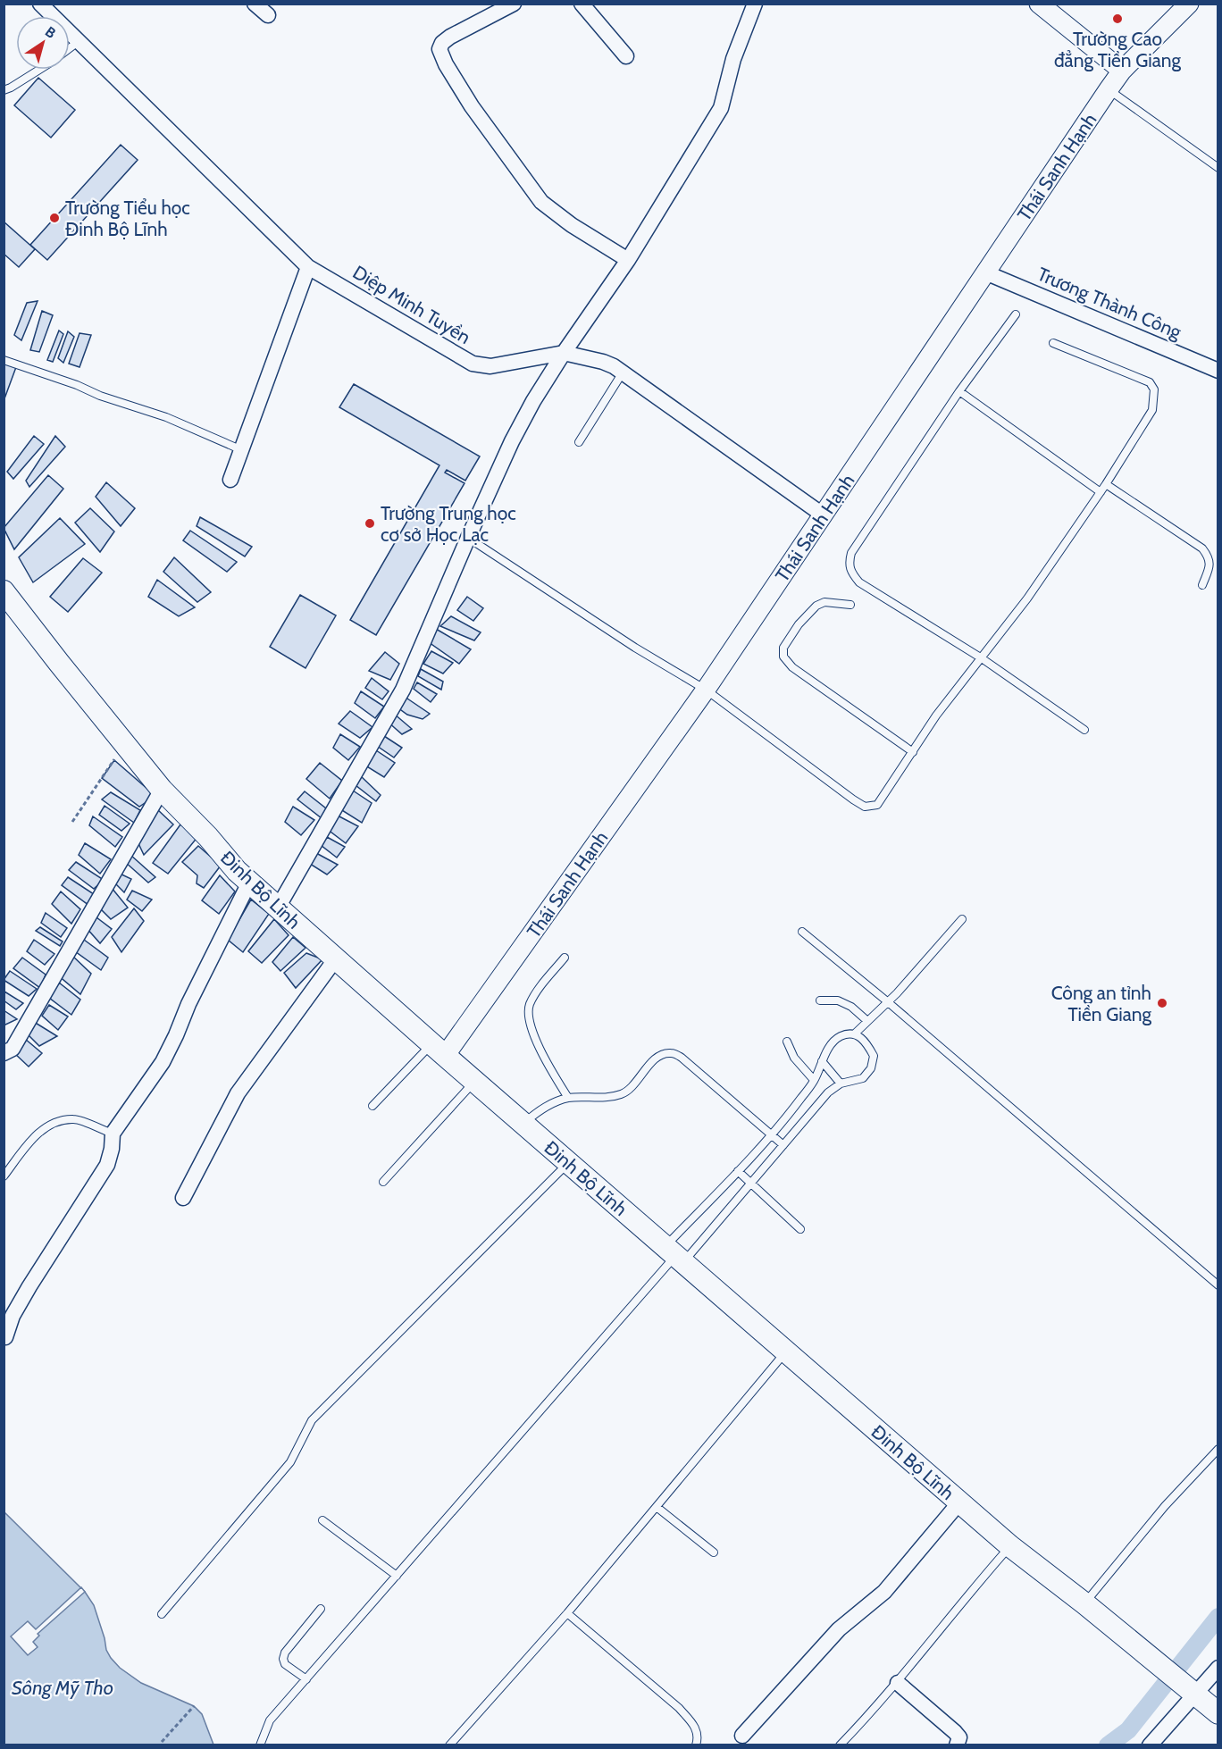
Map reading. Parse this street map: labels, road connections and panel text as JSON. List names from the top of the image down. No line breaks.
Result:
{"streets":{"main road":["Đinh Bộ Lĩnh"],"street":["Thái Sanh Hạnh","Trương Thành Công","Diệp Minh Tuyền"]},"crossings":[["Thái Sanh Hạnh","Trương Thành Công"],["Thái Sanh Hạnh","Diệp Minh Tuyền"],["Thái Sanh Hạnh","Đinh Bộ Lĩnh"]],"water":["Sông Mỹ Tho"],"places":["Trường Cao đẳng Tiền Giang","Trường Tiểu học Đinh Bộ Lĩnh","Trường Trung học cơ sở Học Lạc","Công an tỉnh Tiền Giang"],"north":"top right"}
